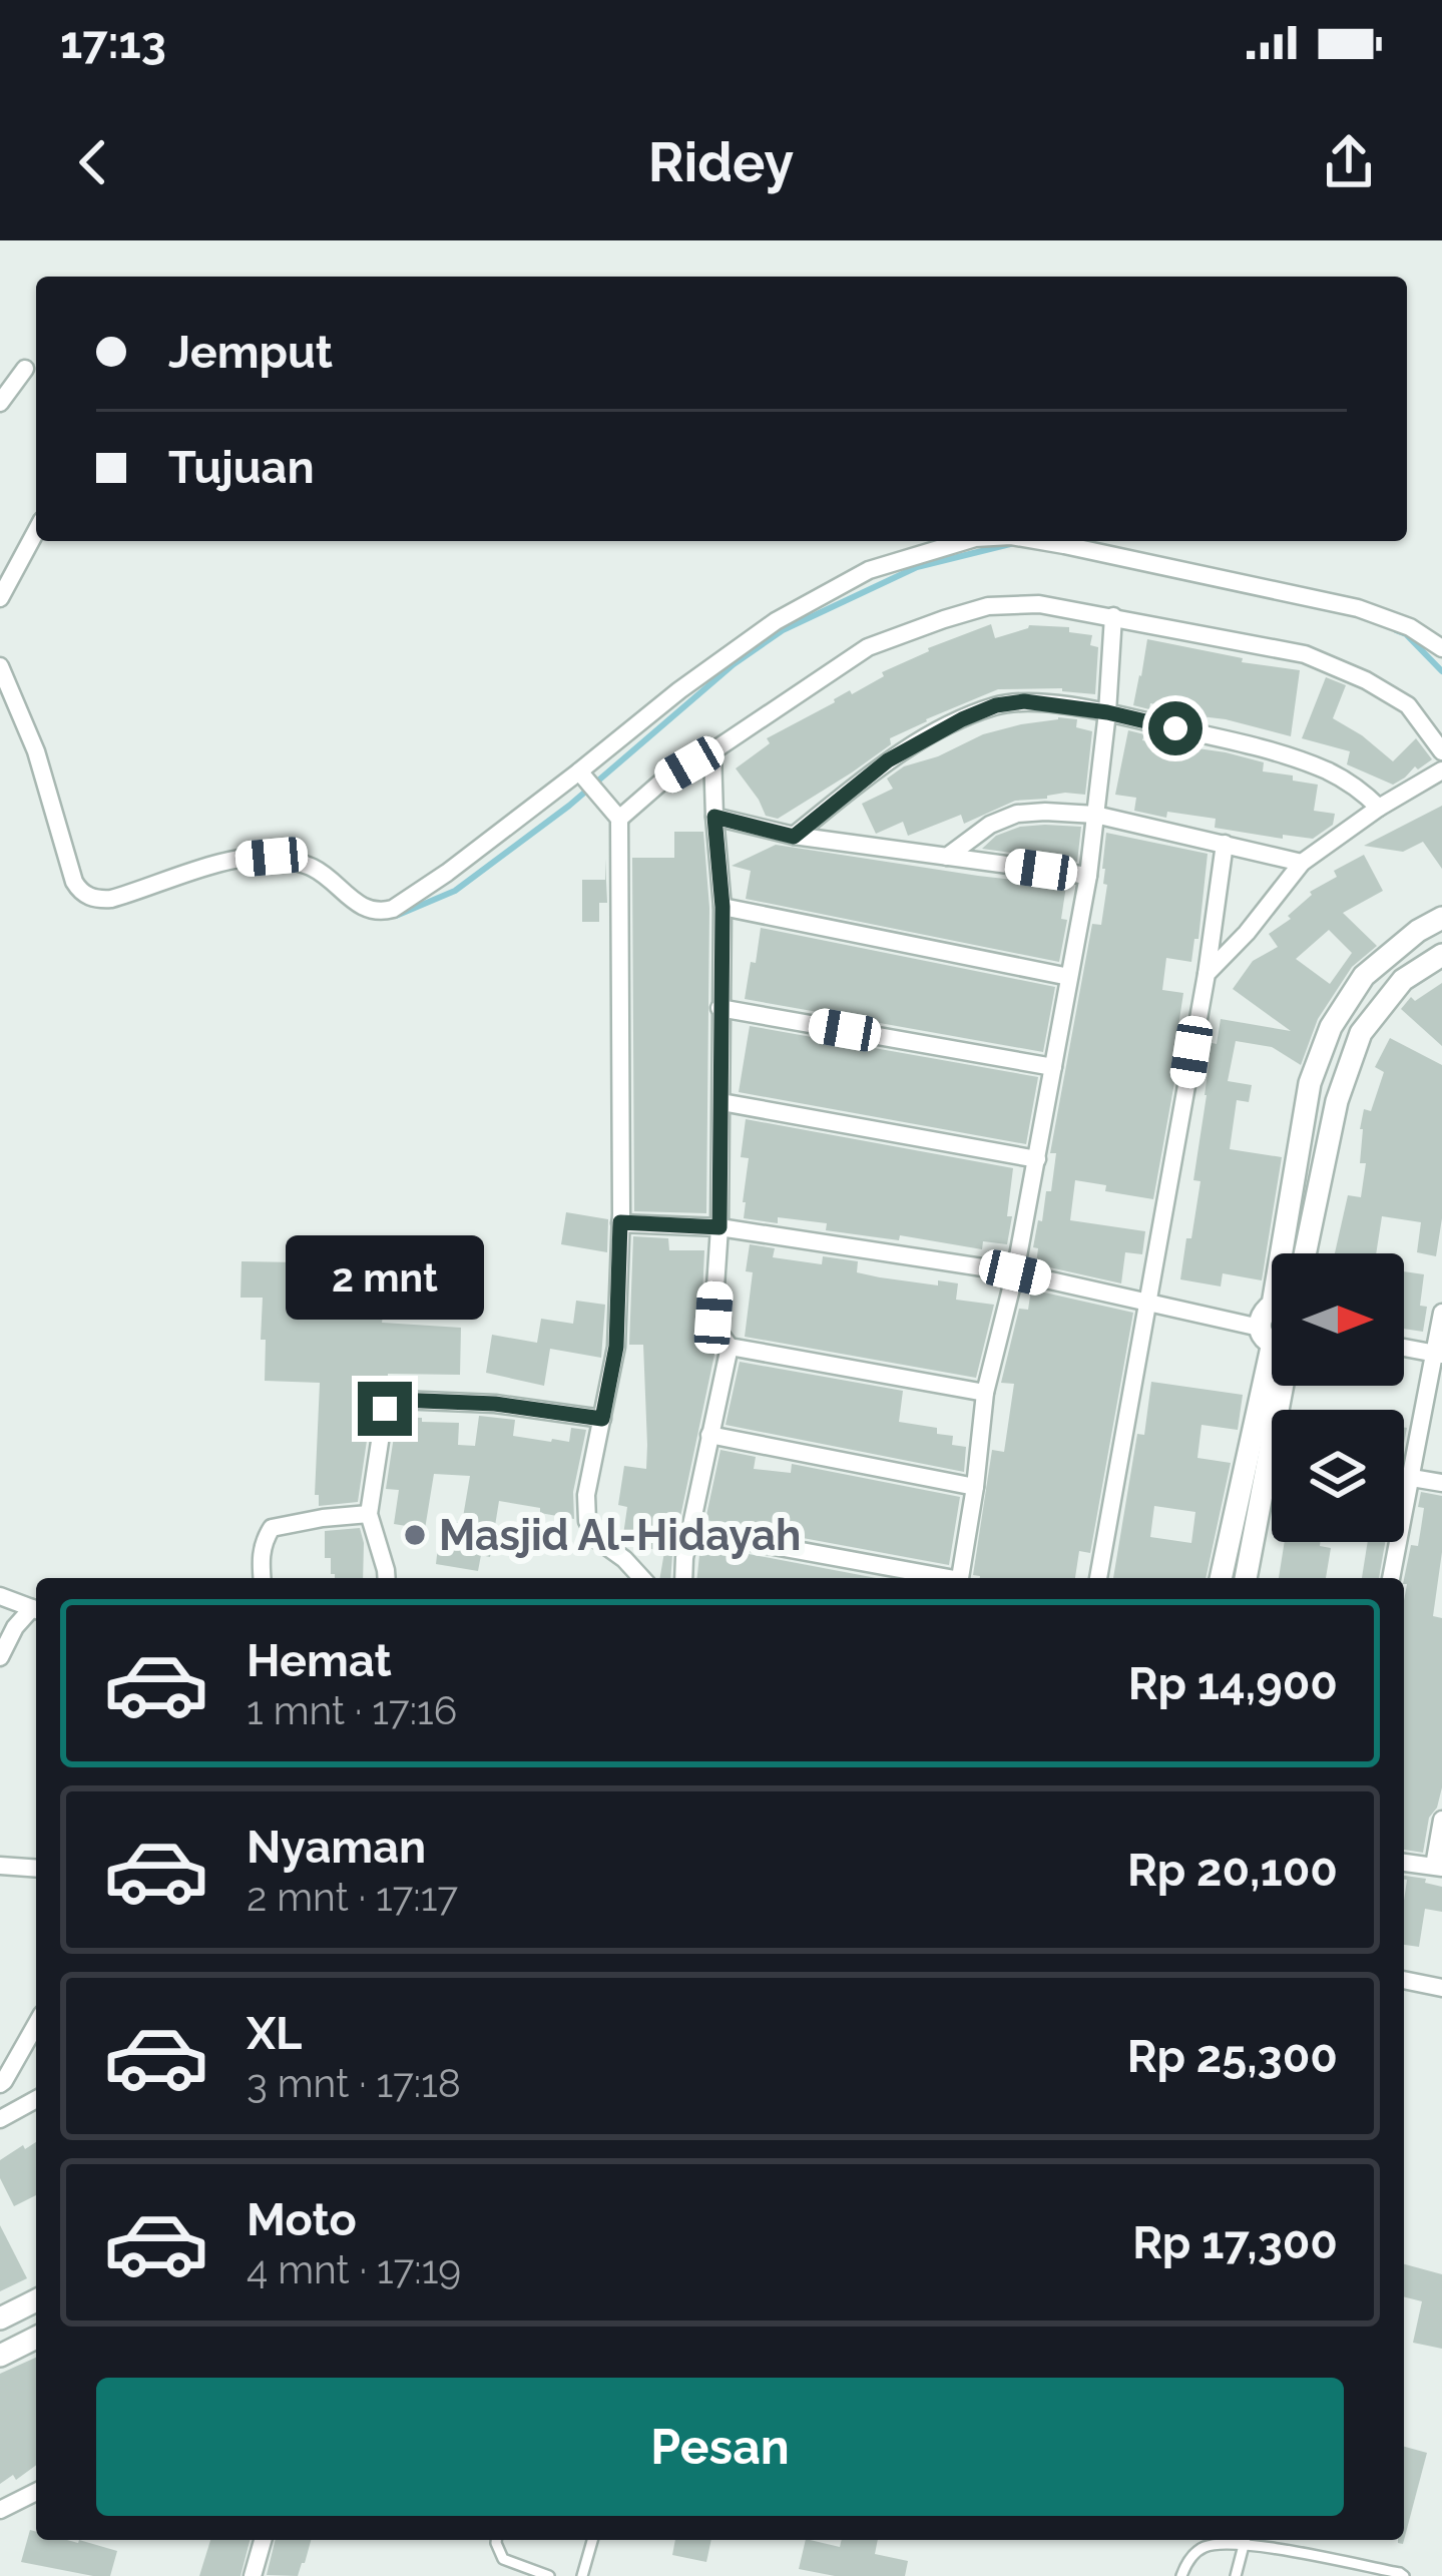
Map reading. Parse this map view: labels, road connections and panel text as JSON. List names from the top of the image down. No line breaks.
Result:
{"places":["Masjid Al-Hidayah"],"north":"right","page":{"status":"17:13","header":"Ridey","banner":["Jemput","Tujuan"],"bubble":"2 mnt","list":[{"name":"Hemat","note":"1 mnt · 17:16","value":"Rp 14,900"},{"name":"Nyaman","note":"2 mnt · 17:17","value":"Rp 20,100"},{"name":"XL","note":"3 mnt · 17:18","value":"Rp 25,300"},{"name":"Moto","note":"4 mnt · 17:19","value":"Rp 17,300"}],"buttons":"Pesan"}}
